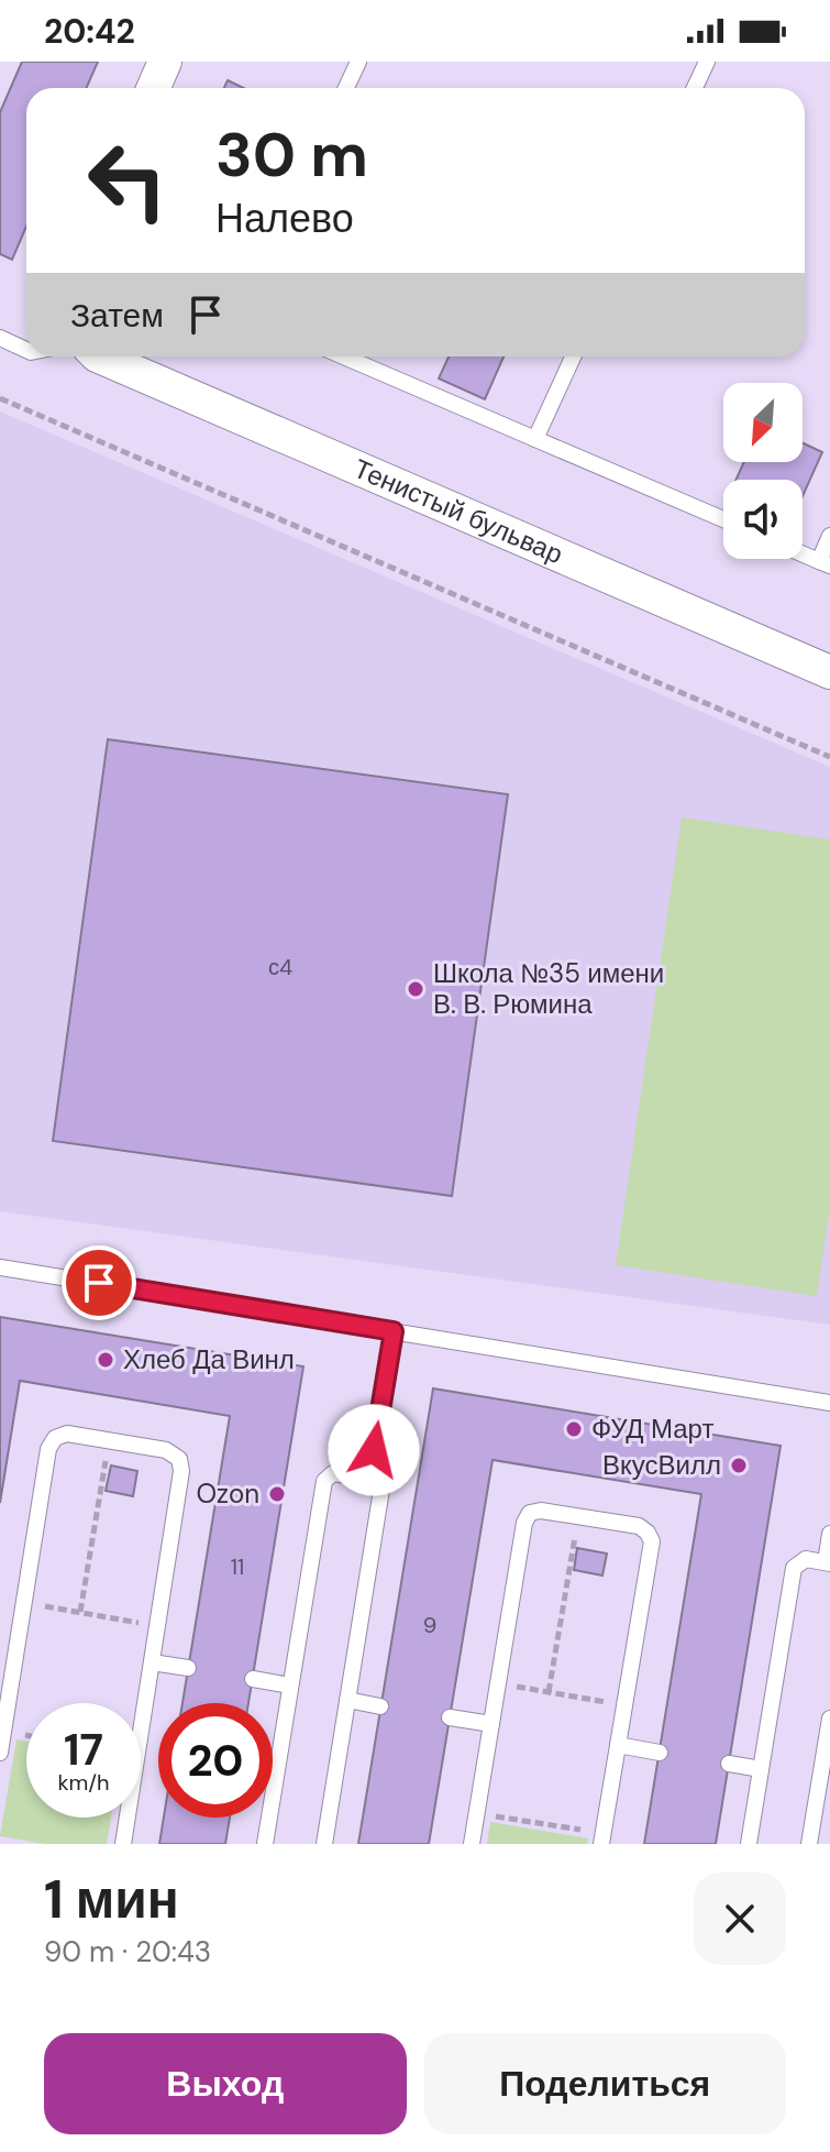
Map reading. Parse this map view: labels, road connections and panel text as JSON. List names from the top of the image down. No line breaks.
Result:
{"streets":{"street":["Тенистый бульвар"]},"places":["Школа №35 имени В. В. Рюмина","Хлеб Да Винл","ФУД Март","ВкусВилл","Ozon"],"house_numbers":["с4","11","9"],"north":"bottom left","page":{"status":"20:42","turn":["30 m","Налево"],"then":"Затем","speed":"17 km/h","limit":"20","heading":["1 мин","90 m · 20:43"],"buttons":["Выход","Поделиться"]}}
